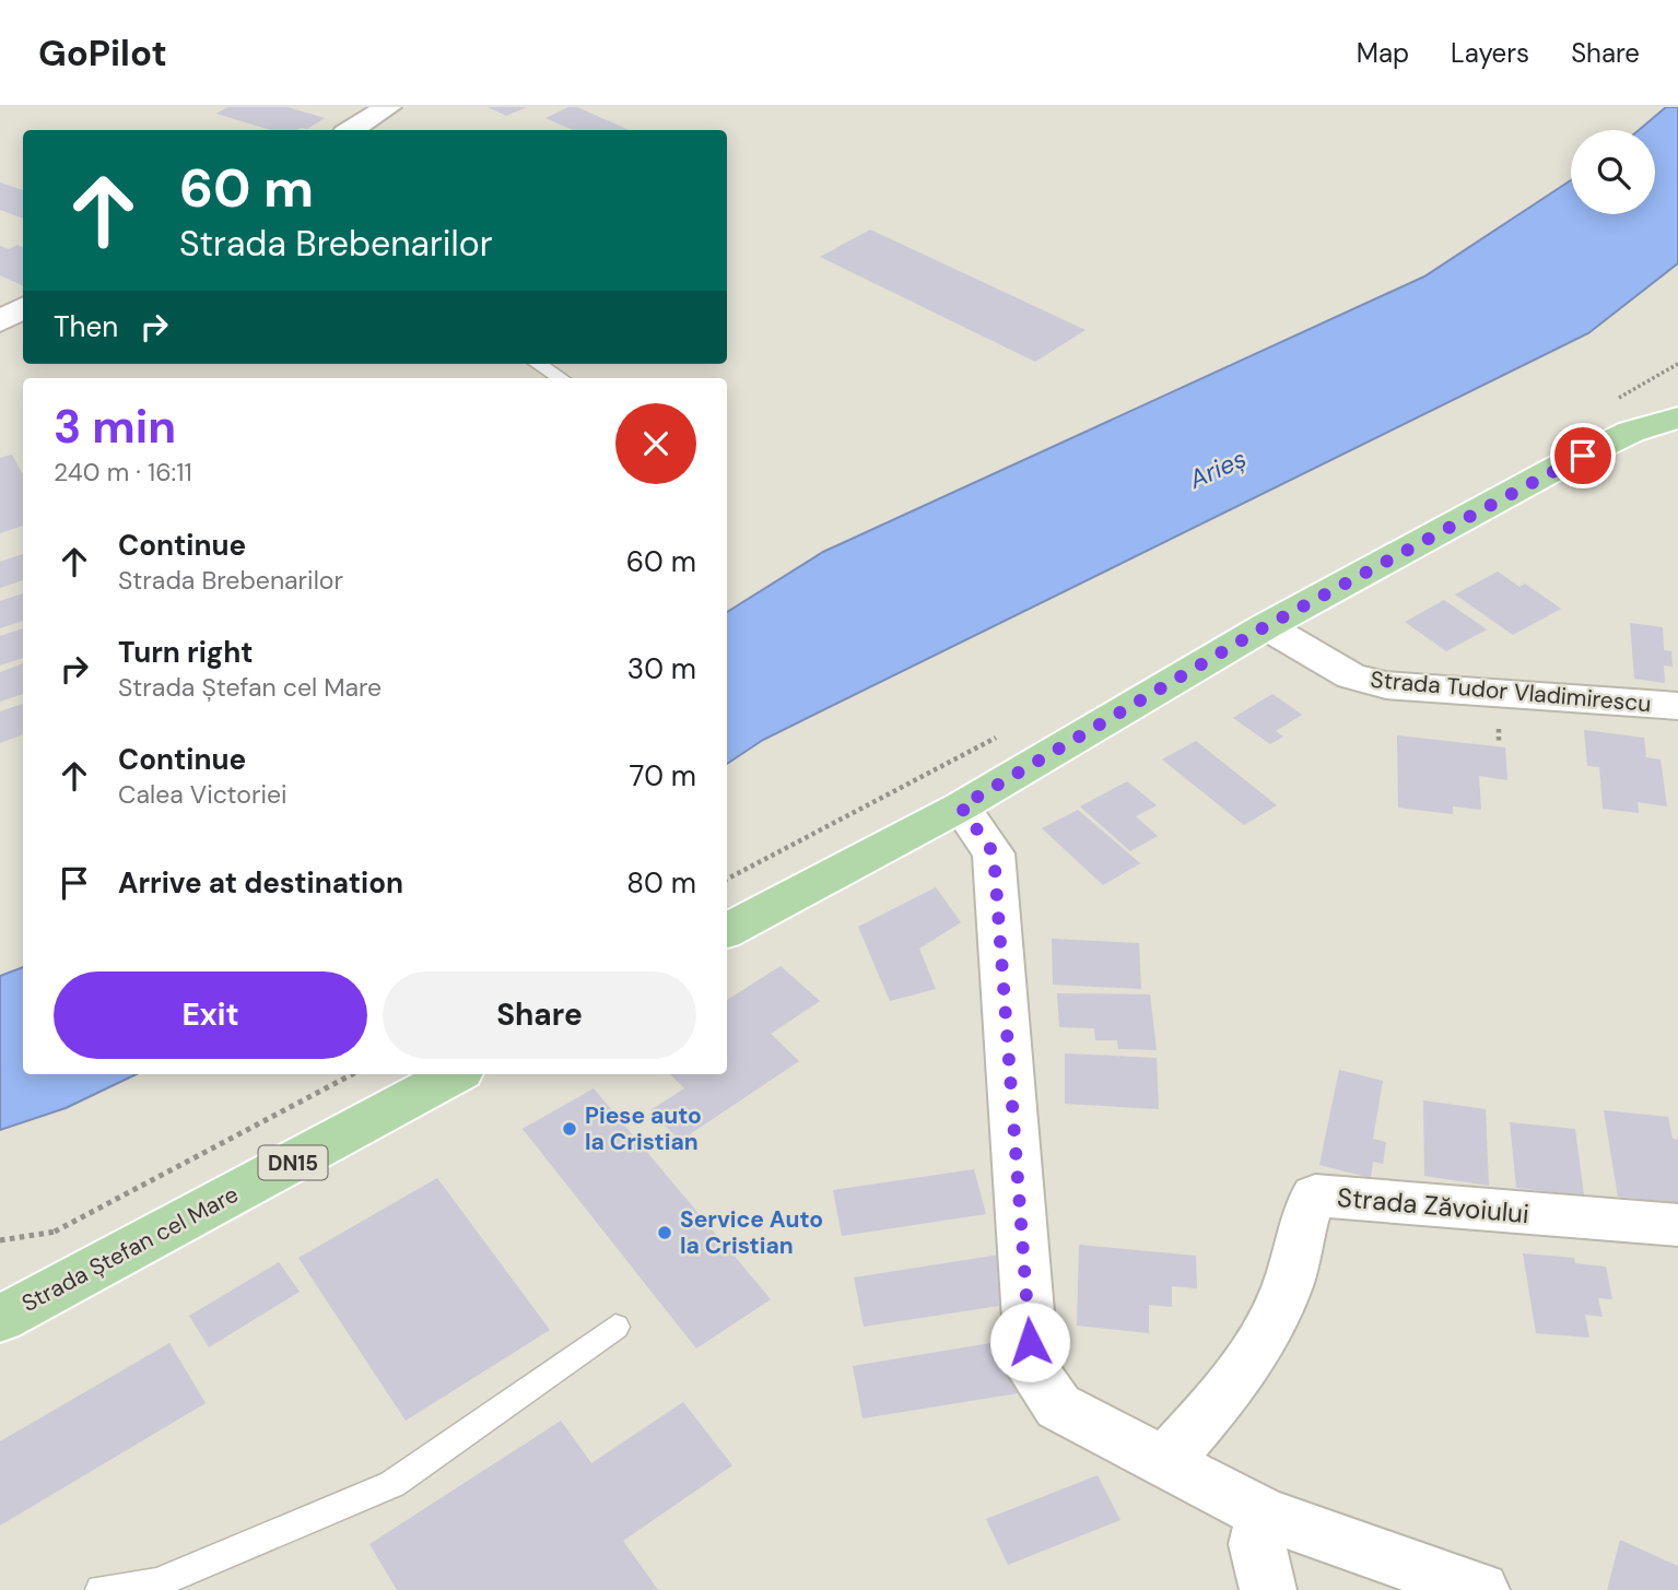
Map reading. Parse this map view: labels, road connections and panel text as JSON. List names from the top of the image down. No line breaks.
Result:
{"streets":{"main road":["DN15","Strada Ștefan cel Mare"],"street":["Strada Tudor Vladimirescu","Strada Zăvoiului"]},"water":["Arieș"],"places":["Piese auto la Cristian","Service Auto la Cristian"],"page":{"header":"GoPilot","nav":["Map","Layers","Share"],"turn":["60 m","Strada Brebenarilor"],"then":"Then","heading":["3 min","240 m · 16:11"],"list":[{"name":"Continue","note":"Strada Brebenarilor","value":"60 m"},{"name":"Turn right","note":"Strada Ștefan cel Mare","value":"30 m"},{"name":"Continue","note":"Calea Victoriei","value":"70 m"},{"name":"Arrive at destination","value":"80 m"}],"buttons":["Exit","Share"]}}
